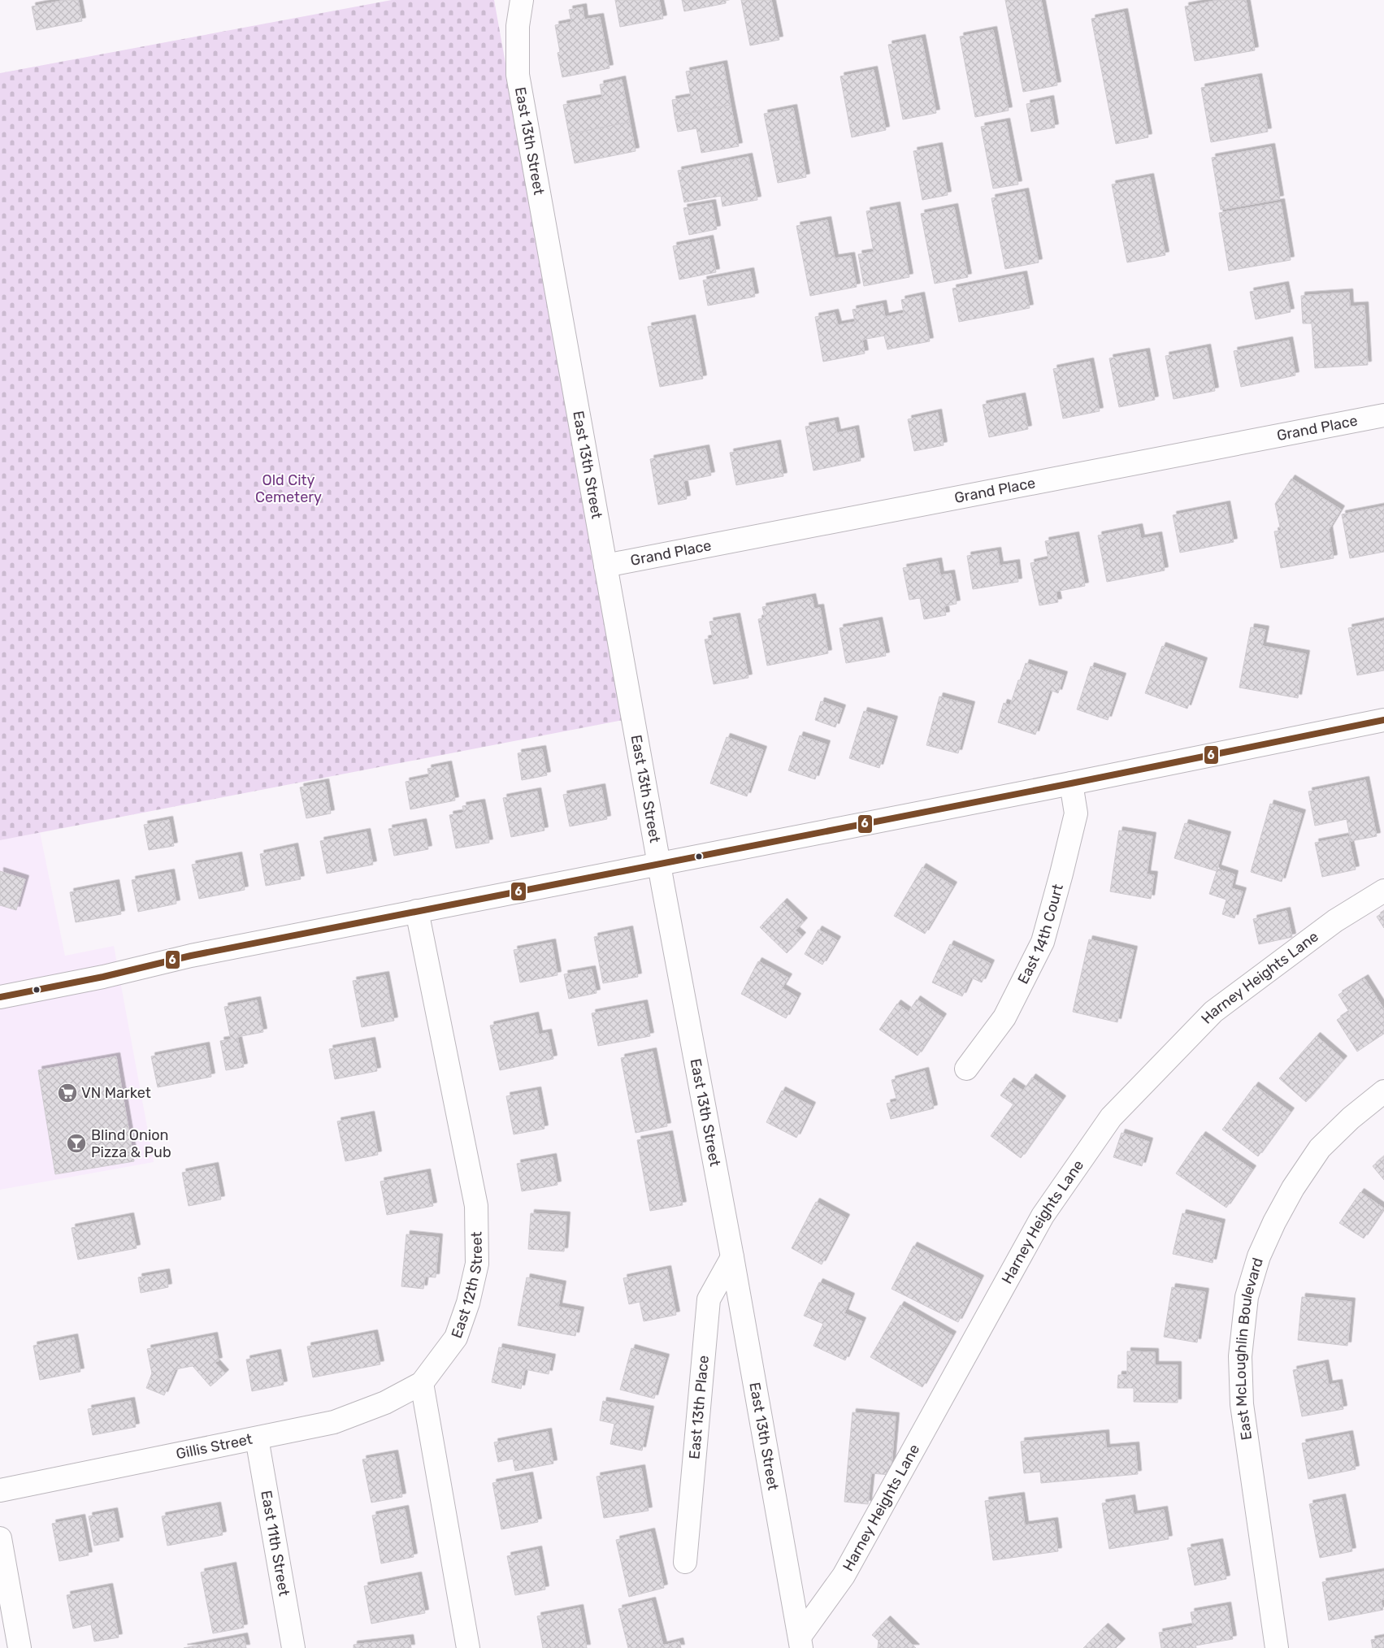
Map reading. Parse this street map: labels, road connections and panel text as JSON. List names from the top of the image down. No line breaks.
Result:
{"streets":{"street":["East 13th Street","Grand Place","East 14th Court","Harney Heights Lane","East 12th Street","East McLoughlin Boulevard","East 13th Place","Gillis Street","East 11th Street"]},"crossings":[["East 13th Street","Grand Place"],["East 13th Street","Harney Heights Lane"],["East 13th Street","East 13th Place"],["East 12th Street","Gillis Street"],["Gillis Street","East 11th Street"]],"parks":["Old City Cemetery"],"places":{"supermarket":["VN Market"],"bar":["Blind Onion Pizza & Pub"]},"lines":["transit line 6"]}
